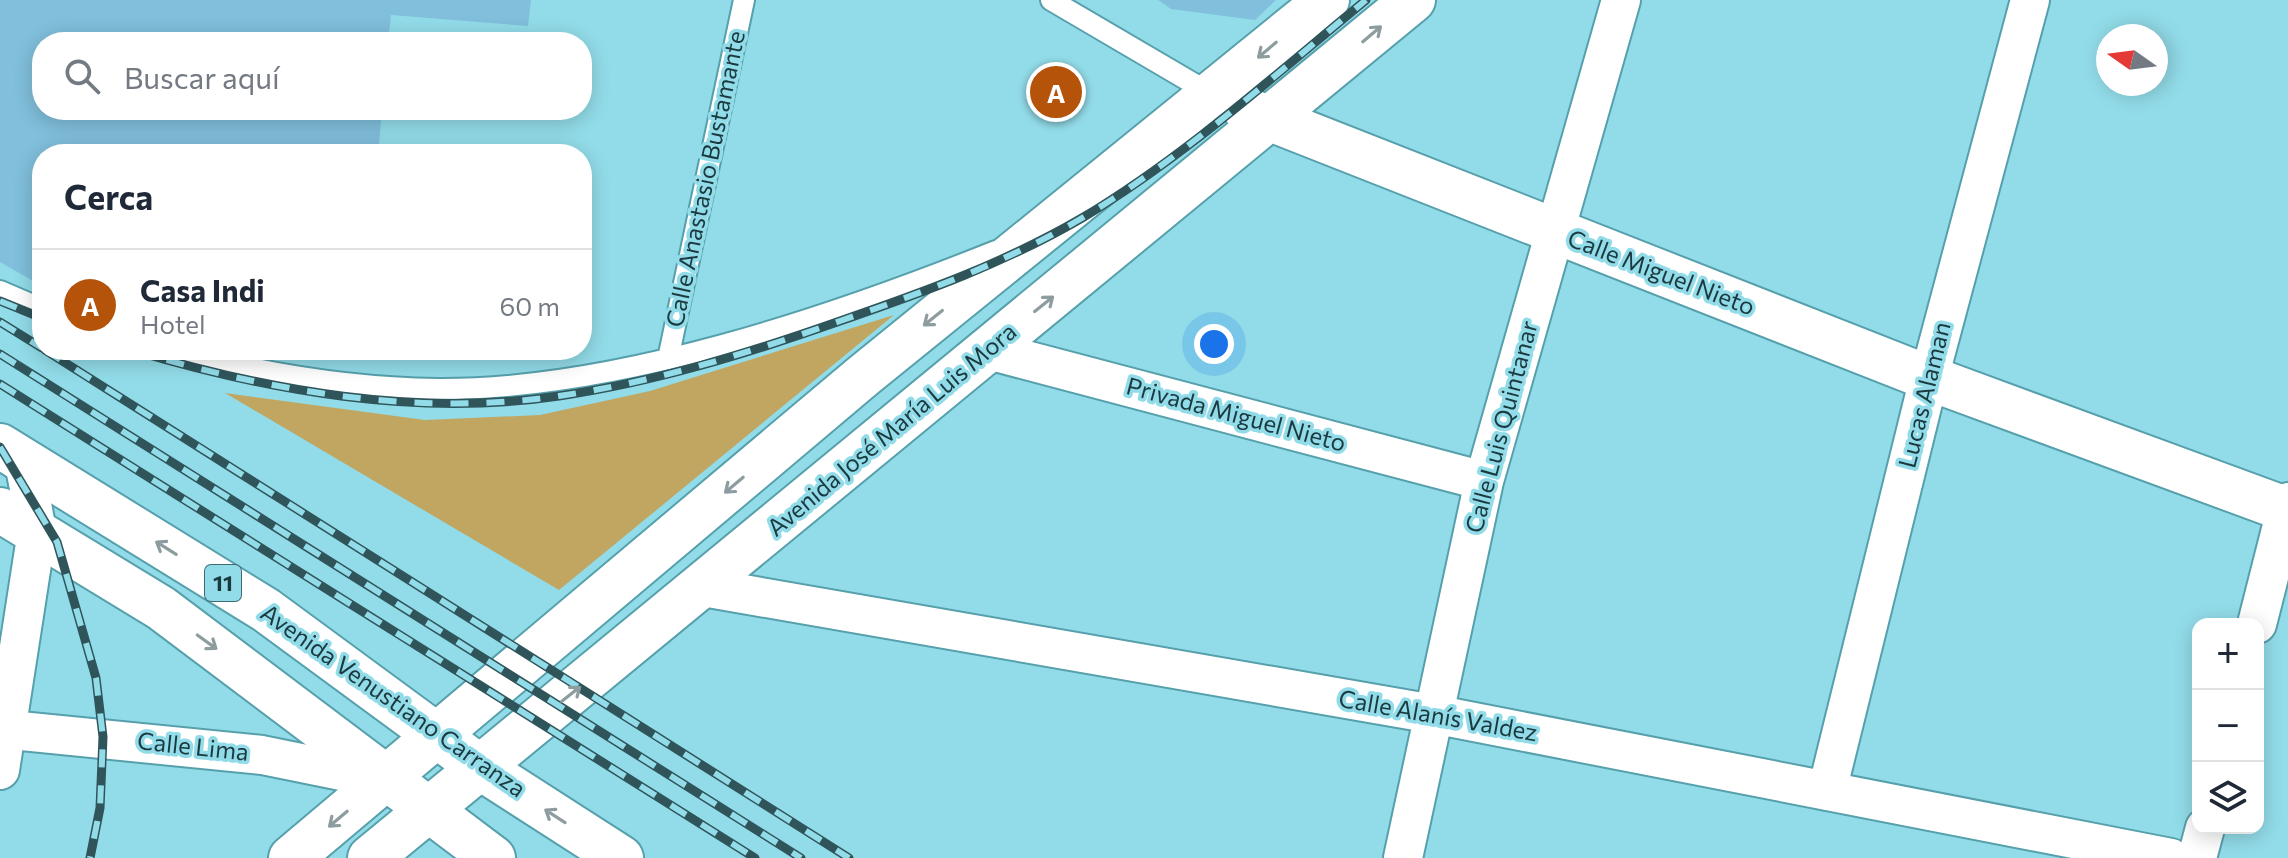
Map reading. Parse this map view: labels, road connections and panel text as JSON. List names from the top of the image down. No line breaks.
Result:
{"streets":{"street":["Calle Miguel Nieto","Lucas Alaman","Privada Miguel Nieto","Calle Luis Quintanar","Avenida José María Luis Mora","11","Avenida Venustiano Carranza","Calle Alanís Valdez","Calle Lima"],"lane":["Calle Anastasio Bustamante"]},"crossings":[["Calle Miguel Nieto","Lucas Alaman"],["Calle Miguel Nieto","Calle Luis Quintanar"],["Calle Miguel Nieto","Avenida José María Luis Mora"],["Lucas Alaman","Calle Alanís Valdez"],["Privada Miguel Nieto","Calle Luis Quintanar"],["Privada Miguel Nieto","Avenida José María Luis Mora"],["Calle Luis Quintanar","Calle Alanís Valdez"],["Avenida José María Luis Mora","11"],["Avenida José María Luis Mora","Avenida Venustiano Carranza"],["Avenida José María Luis Mora","Calle Alanís Valdez"],["11","Calle Lima"]],"north":"left","page":{"search":"Buscar aquí","pins":"A","heading":"Cerca","list":[{"mark":"A","name":"Casa Indi","note":"Hotel","value":"60 m"}],"map_buttons":["+","−"]}}
